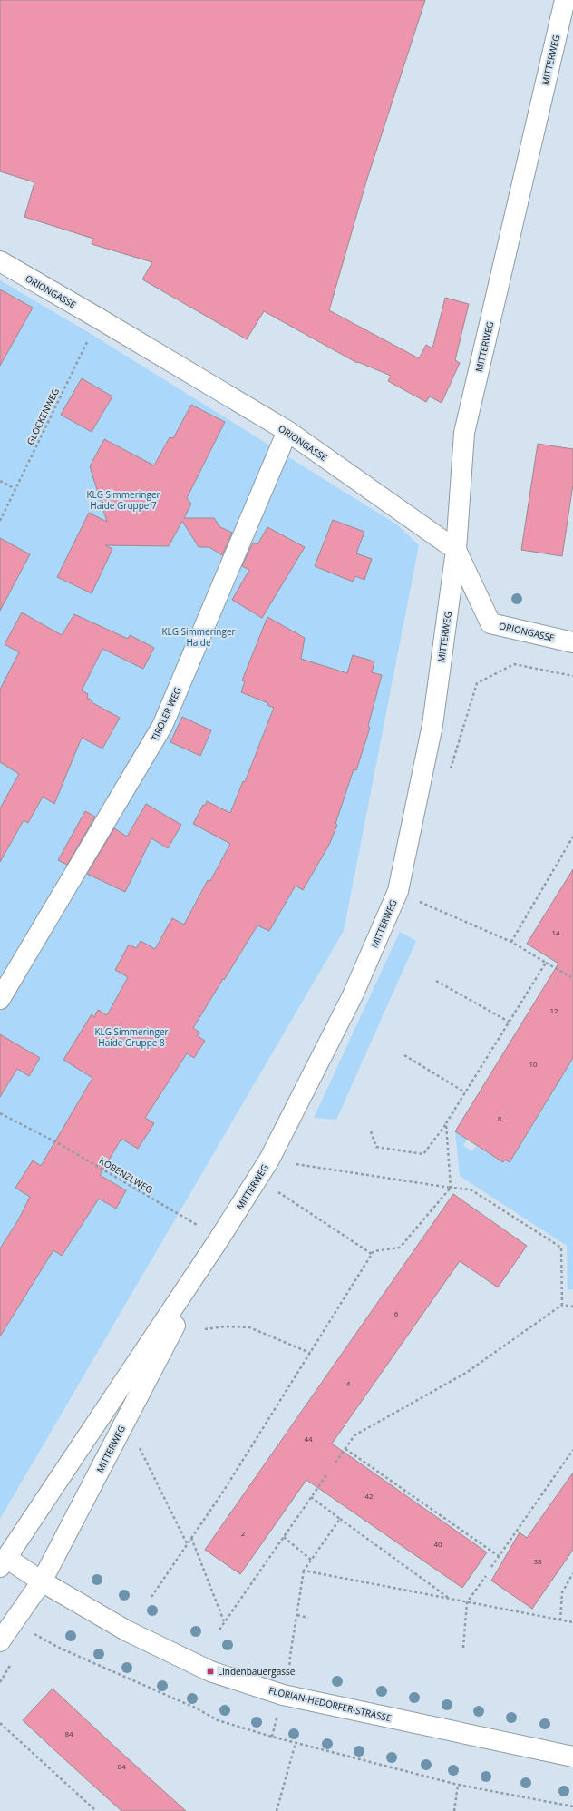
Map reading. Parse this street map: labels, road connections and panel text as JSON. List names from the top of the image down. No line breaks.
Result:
{"streets":{"street":["MITTERWEG","ORIONGASSE","TIROLER WEG","FLORIAN-HEDORFER-STRASSE"],"path":["GLOCKENWEG","KOBENZLWEG"]},"crossings":[["MITTERWEG","ORIONGASSE"],["MITTERWEG","KOBENZLWEG"],["MITTERWEG","FLORIAN-HEDORFER-STRASSE"],["ORIONGASSE","GLOCKENWEG"],["ORIONGASSE","TIROLER WEG"]],"parks":["KLG Simmeringer Haide Gruppe 7","KLG Simmeringer Haide","KLG Simmeringer Haide Gruppe 8"],"places":{"transit":["Lindenbauergasse"]},"house_numbers":["14","12","10","8","6","4","44","42","2","40","38","84","84"]}
